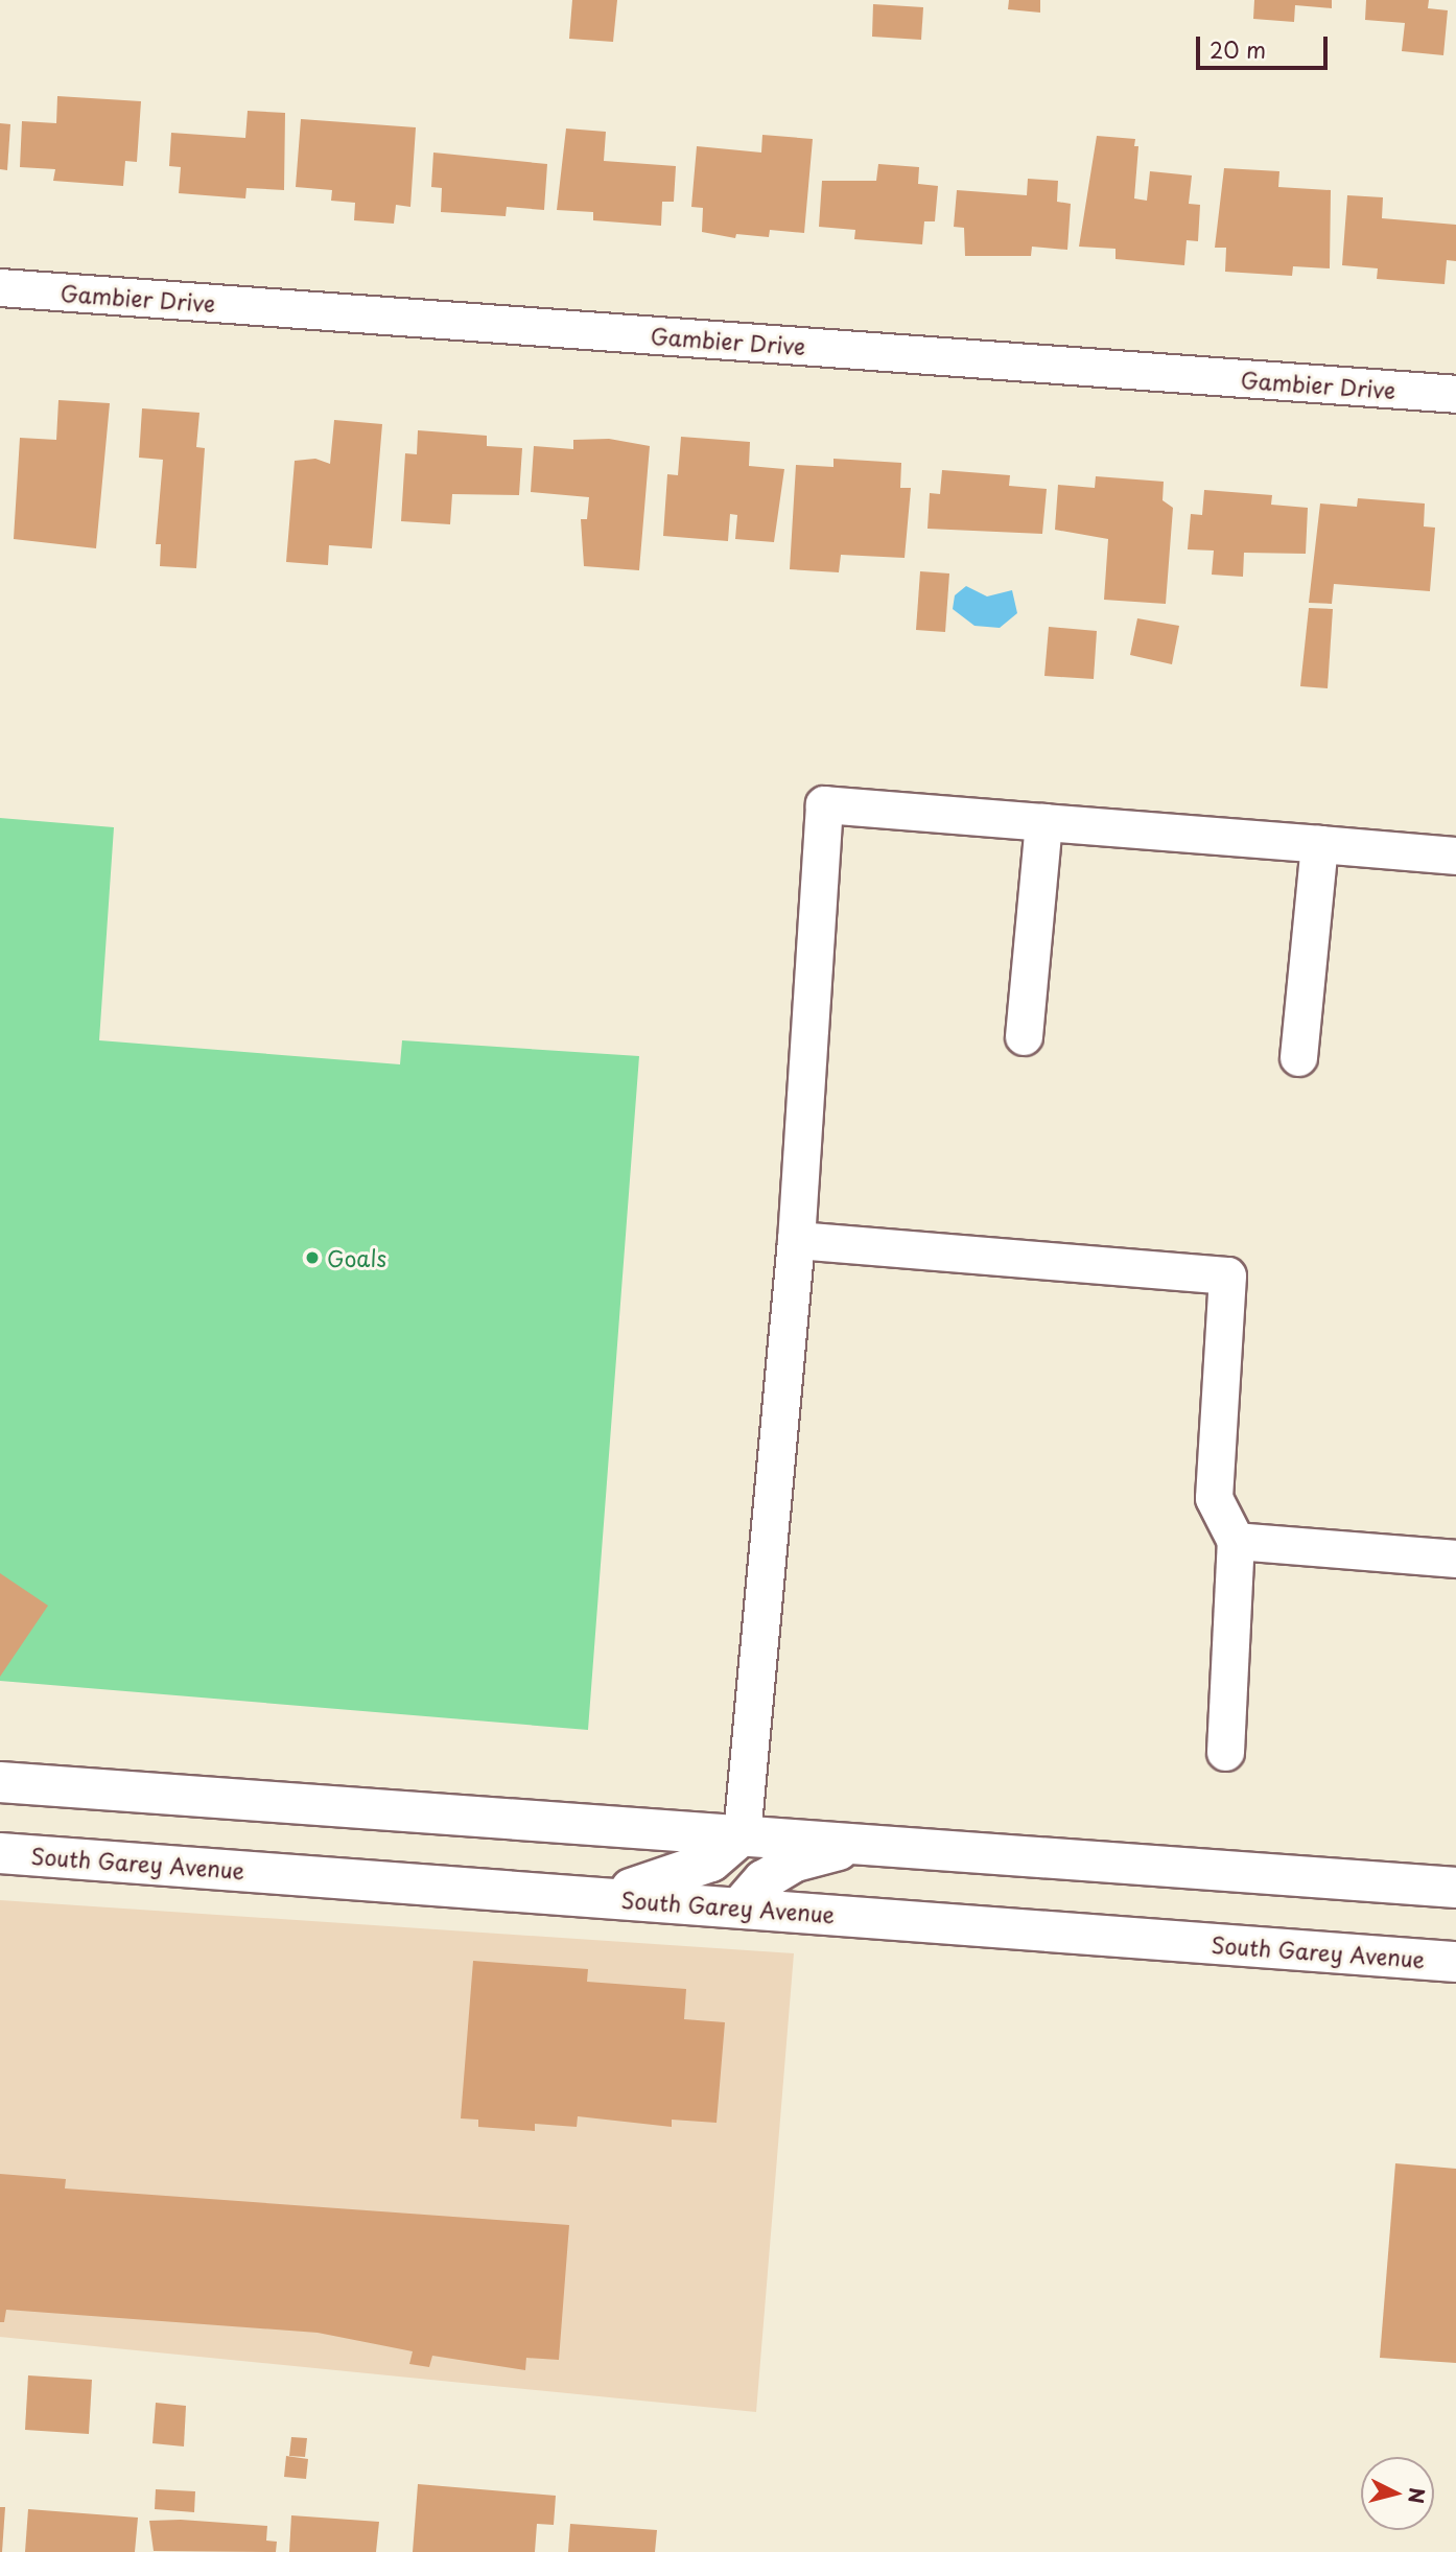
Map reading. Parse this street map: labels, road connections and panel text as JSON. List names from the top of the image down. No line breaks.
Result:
{"streets":{"main road":["South Garey Avenue"],"street":["Gambier Drive"]},"places":["Goals"],"scale_bar":"20 m","north":"right"}
